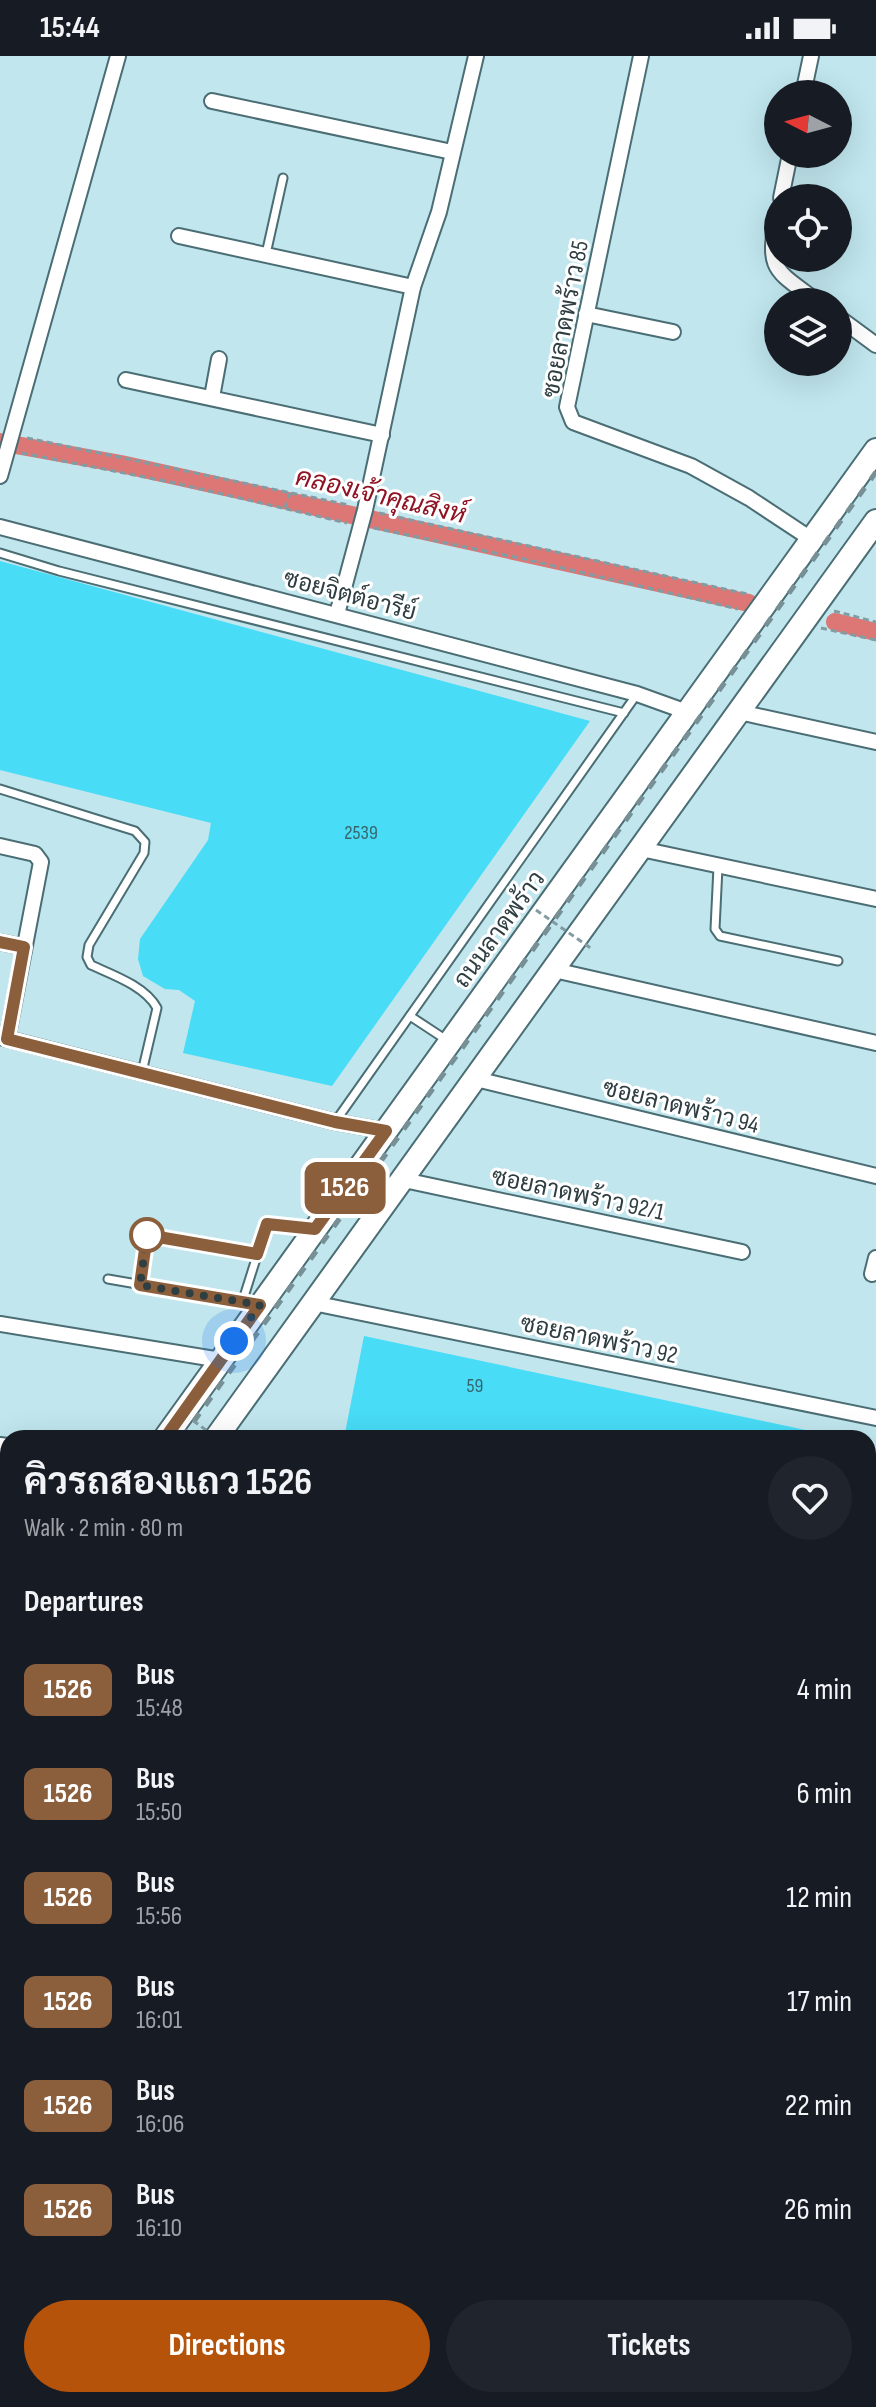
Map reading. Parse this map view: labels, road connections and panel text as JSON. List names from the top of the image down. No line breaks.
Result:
{"streets":{"main road":["ถนนลาดพร้าว"],"street":["ซอยลาดพร้าว 85","ซอยจิตต์อารีย์","ซอยลาดพร้าว 94","ซอยลาดพร้าว 92/1","ซอยลาดพร้าว 92"]},"crossings":[["ซอยลาดพร้าว 85","ถนนลาดพร้าว"],["ซอยจิตต์อารีย์","ถนนลาดพร้าว"]],"water":["คลองเจ้าคุณสิงห์"],"lines":["bus line 1526"],"house_numbers":["2539","59"],"north":"left","page":{"status":"15:44","on_map":"1526","heading":[["คิวรถสองแถว 1526","Walk · 2 min · 80 m"],"Departures"],"list":[{"mark":"1526","name":"Bus","note":"15:48","value":"4 min"},{"mark":"1526","name":"Bus","note":"15:50","value":"6 min"},{"mark":"1526","name":"Bus","note":"15:56","value":"12 min"},{"mark":"1526","name":"Bus","note":"16:01","value":"17 min"},{"mark":"1526","name":"Bus","note":"16:06","value":"22 min"},{"mark":"1526","name":"Bus","note":"16:10","value":"26 min"}],"buttons":["Directions","Tickets"]}}
